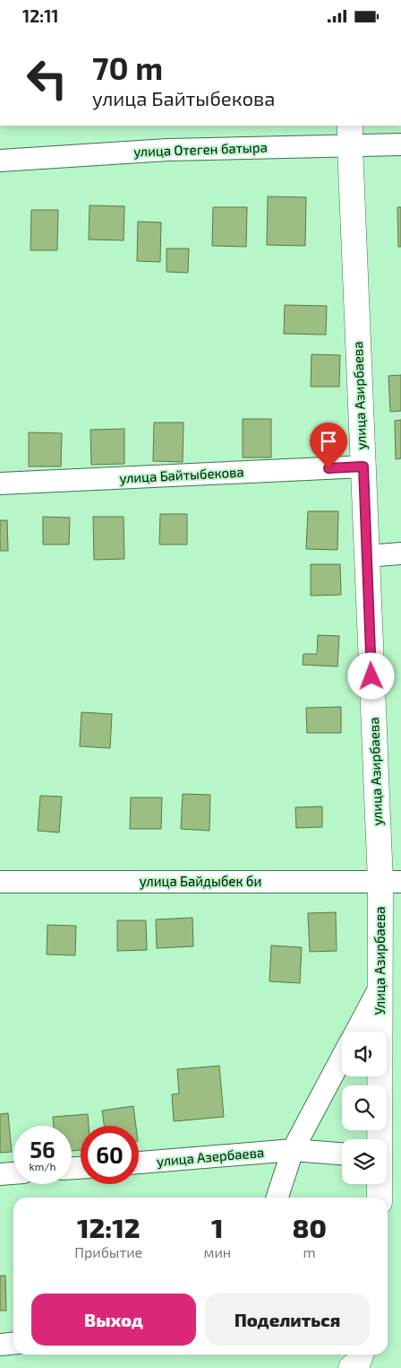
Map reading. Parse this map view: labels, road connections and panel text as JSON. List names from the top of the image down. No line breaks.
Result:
{"streets":{"main road":["улица Азирбаева","Улица Азирбаева"],"street":["улица Отеген батыра","улица Байтыбекова","улица Байдыбек би","улица Азербаева"]},"crossings":[["улица Отеген батыра","улица Азирбаева"],["улица Азирбаева","улица Байтыбекова"],["улица Азирбаева","улица Байдыбек би"],["улица Азирбаева","Улица Азирбаева"],["улица Байдыбек би","Улица Азирбаева"]],"page":{"status":"12:11","turn":["70 m","улица Байтыбекова"],"speed":"56 km/h","limit":"60","eta":["12:12","Прибытие","1","мин","80","m"],"buttons":["Выход","Поделиться"]}}
